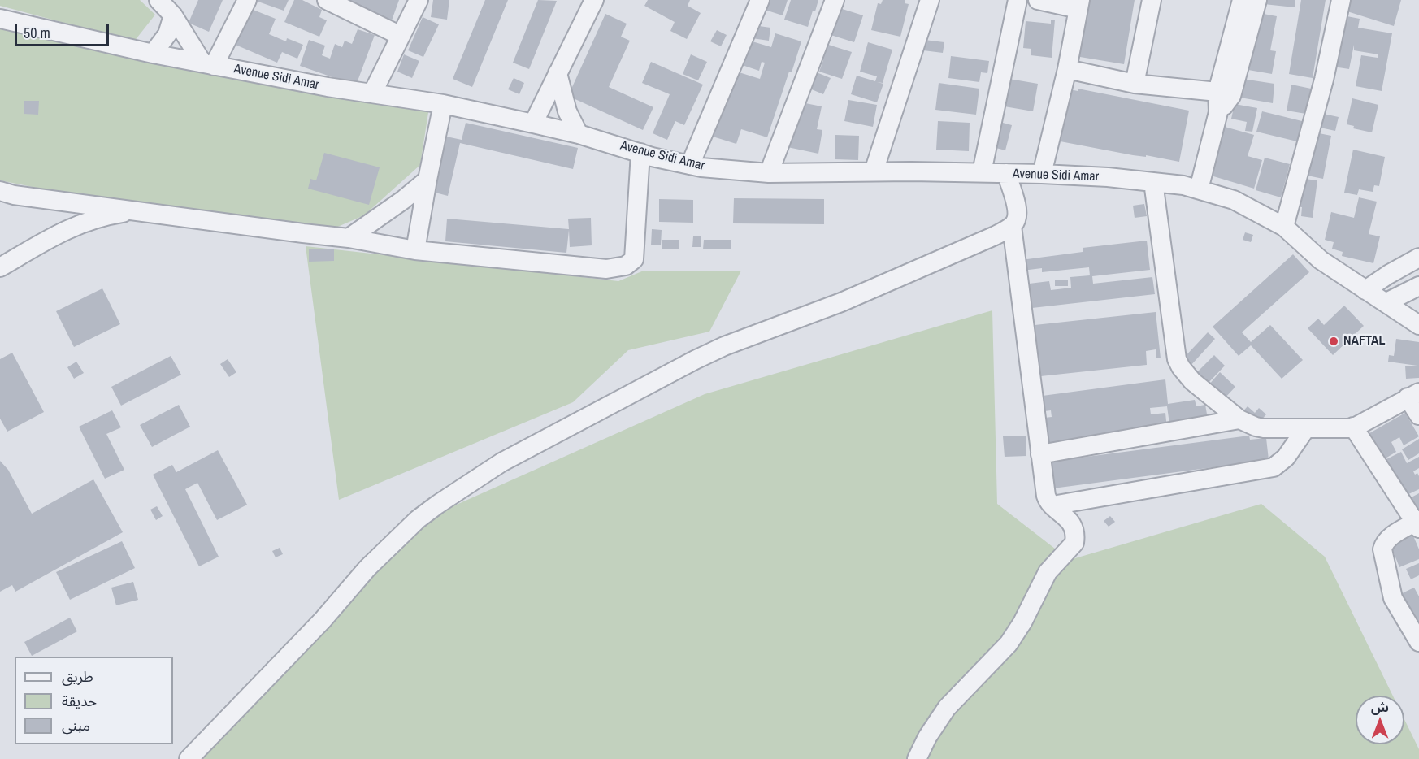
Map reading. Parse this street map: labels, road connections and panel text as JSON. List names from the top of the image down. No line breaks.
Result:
{"streets":{"street":["Avenue Sidi Amar"]},"places":["NAFTAL"],"legend":["طريق","حديقة","مبنى"],"scale_bar":"50 m","north":"top"}
